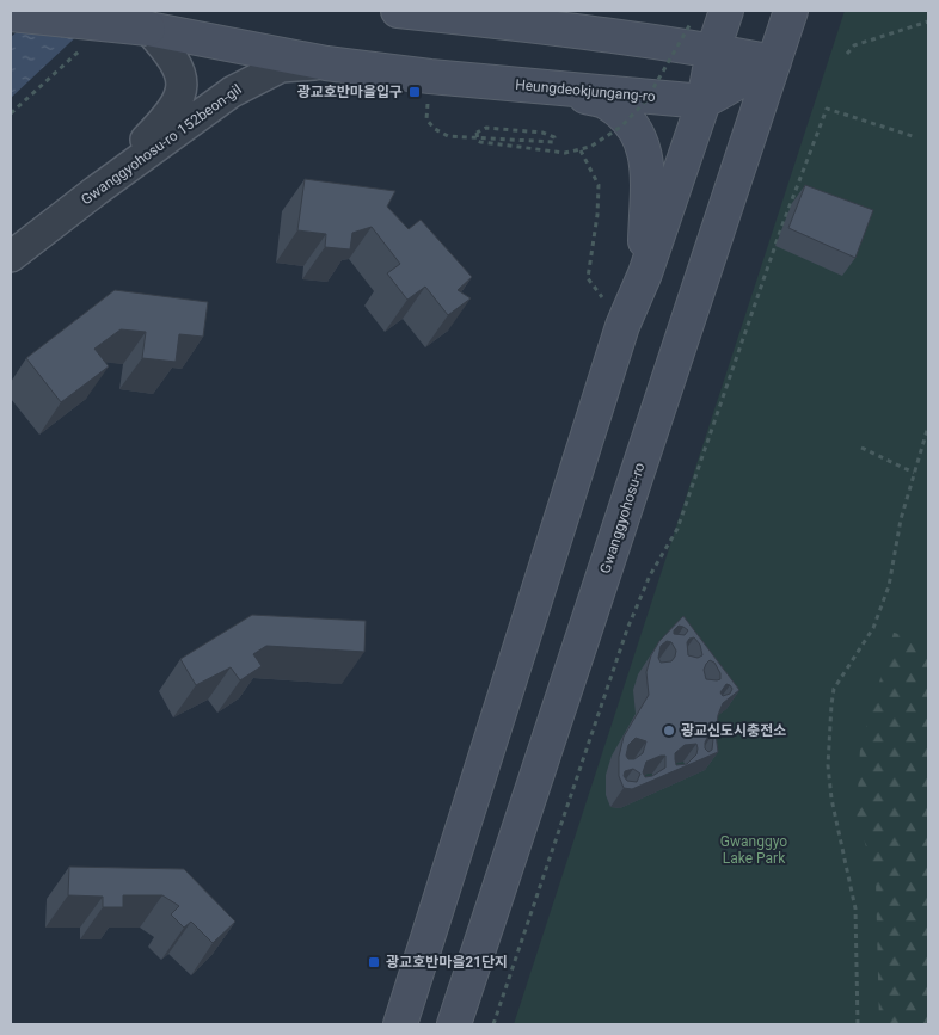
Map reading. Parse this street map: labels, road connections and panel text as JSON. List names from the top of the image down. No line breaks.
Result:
{"streets":{"main road":["Heungdeokjungang-ro","Gwanggyohosu-ro"],"street":["Gwanggyohosu-ro 152beon-gil"]},"crossings":[["Heungdeokjungang-ro","Gwanggyohosu-ro 152beon-gil"]],"parks":["Gwanggyo Lake Park"],"places":{"transit":["광교호반마을입구","광교호반마을21단지"],"other":["광교신도시충전소"]}}
